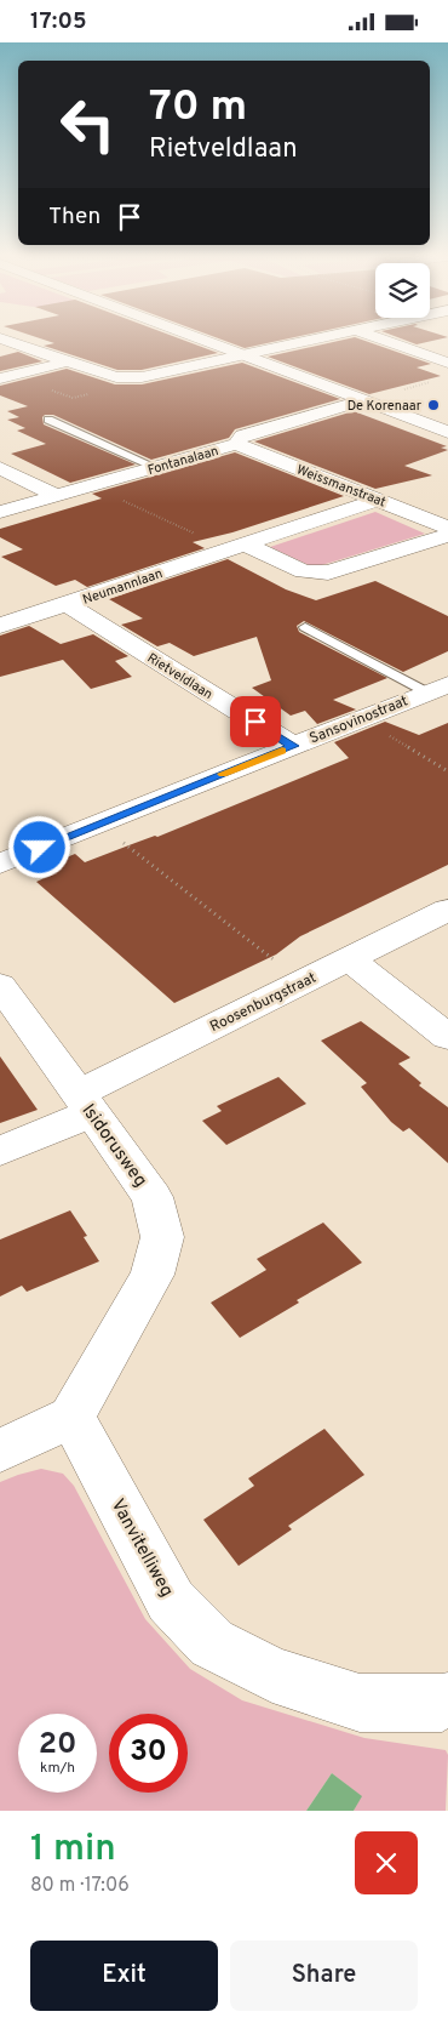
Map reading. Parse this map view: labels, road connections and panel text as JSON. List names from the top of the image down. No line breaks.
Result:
{"streets":{"street":["Fontanalaan","Weissmanstraat","Neumannlaan","Rietveldlaan","Sansovinostraat","Roosenburgstraat","Isidorusweg","Vanvitelliweg"]},"crossings":[["Fontanalaan","Weissmanstraat"],["Weissmanstraat","Neumannlaan"],["Neumannlaan","Rietveldlaan"],["Rietveldlaan","Sansovinostraat"],["Roosenburgstraat","Isidorusweg"],["Isidorusweg","Vanvitelliweg"]],"places":["De Korenaar"],"page":{"status":"17:05","turn":["70 m","Rietveldlaan"],"then":"Then","speed":"20 km/h","limit":"30","heading":["1 min","80 m · 17:06"],"buttons":["Exit","Share"]}}
